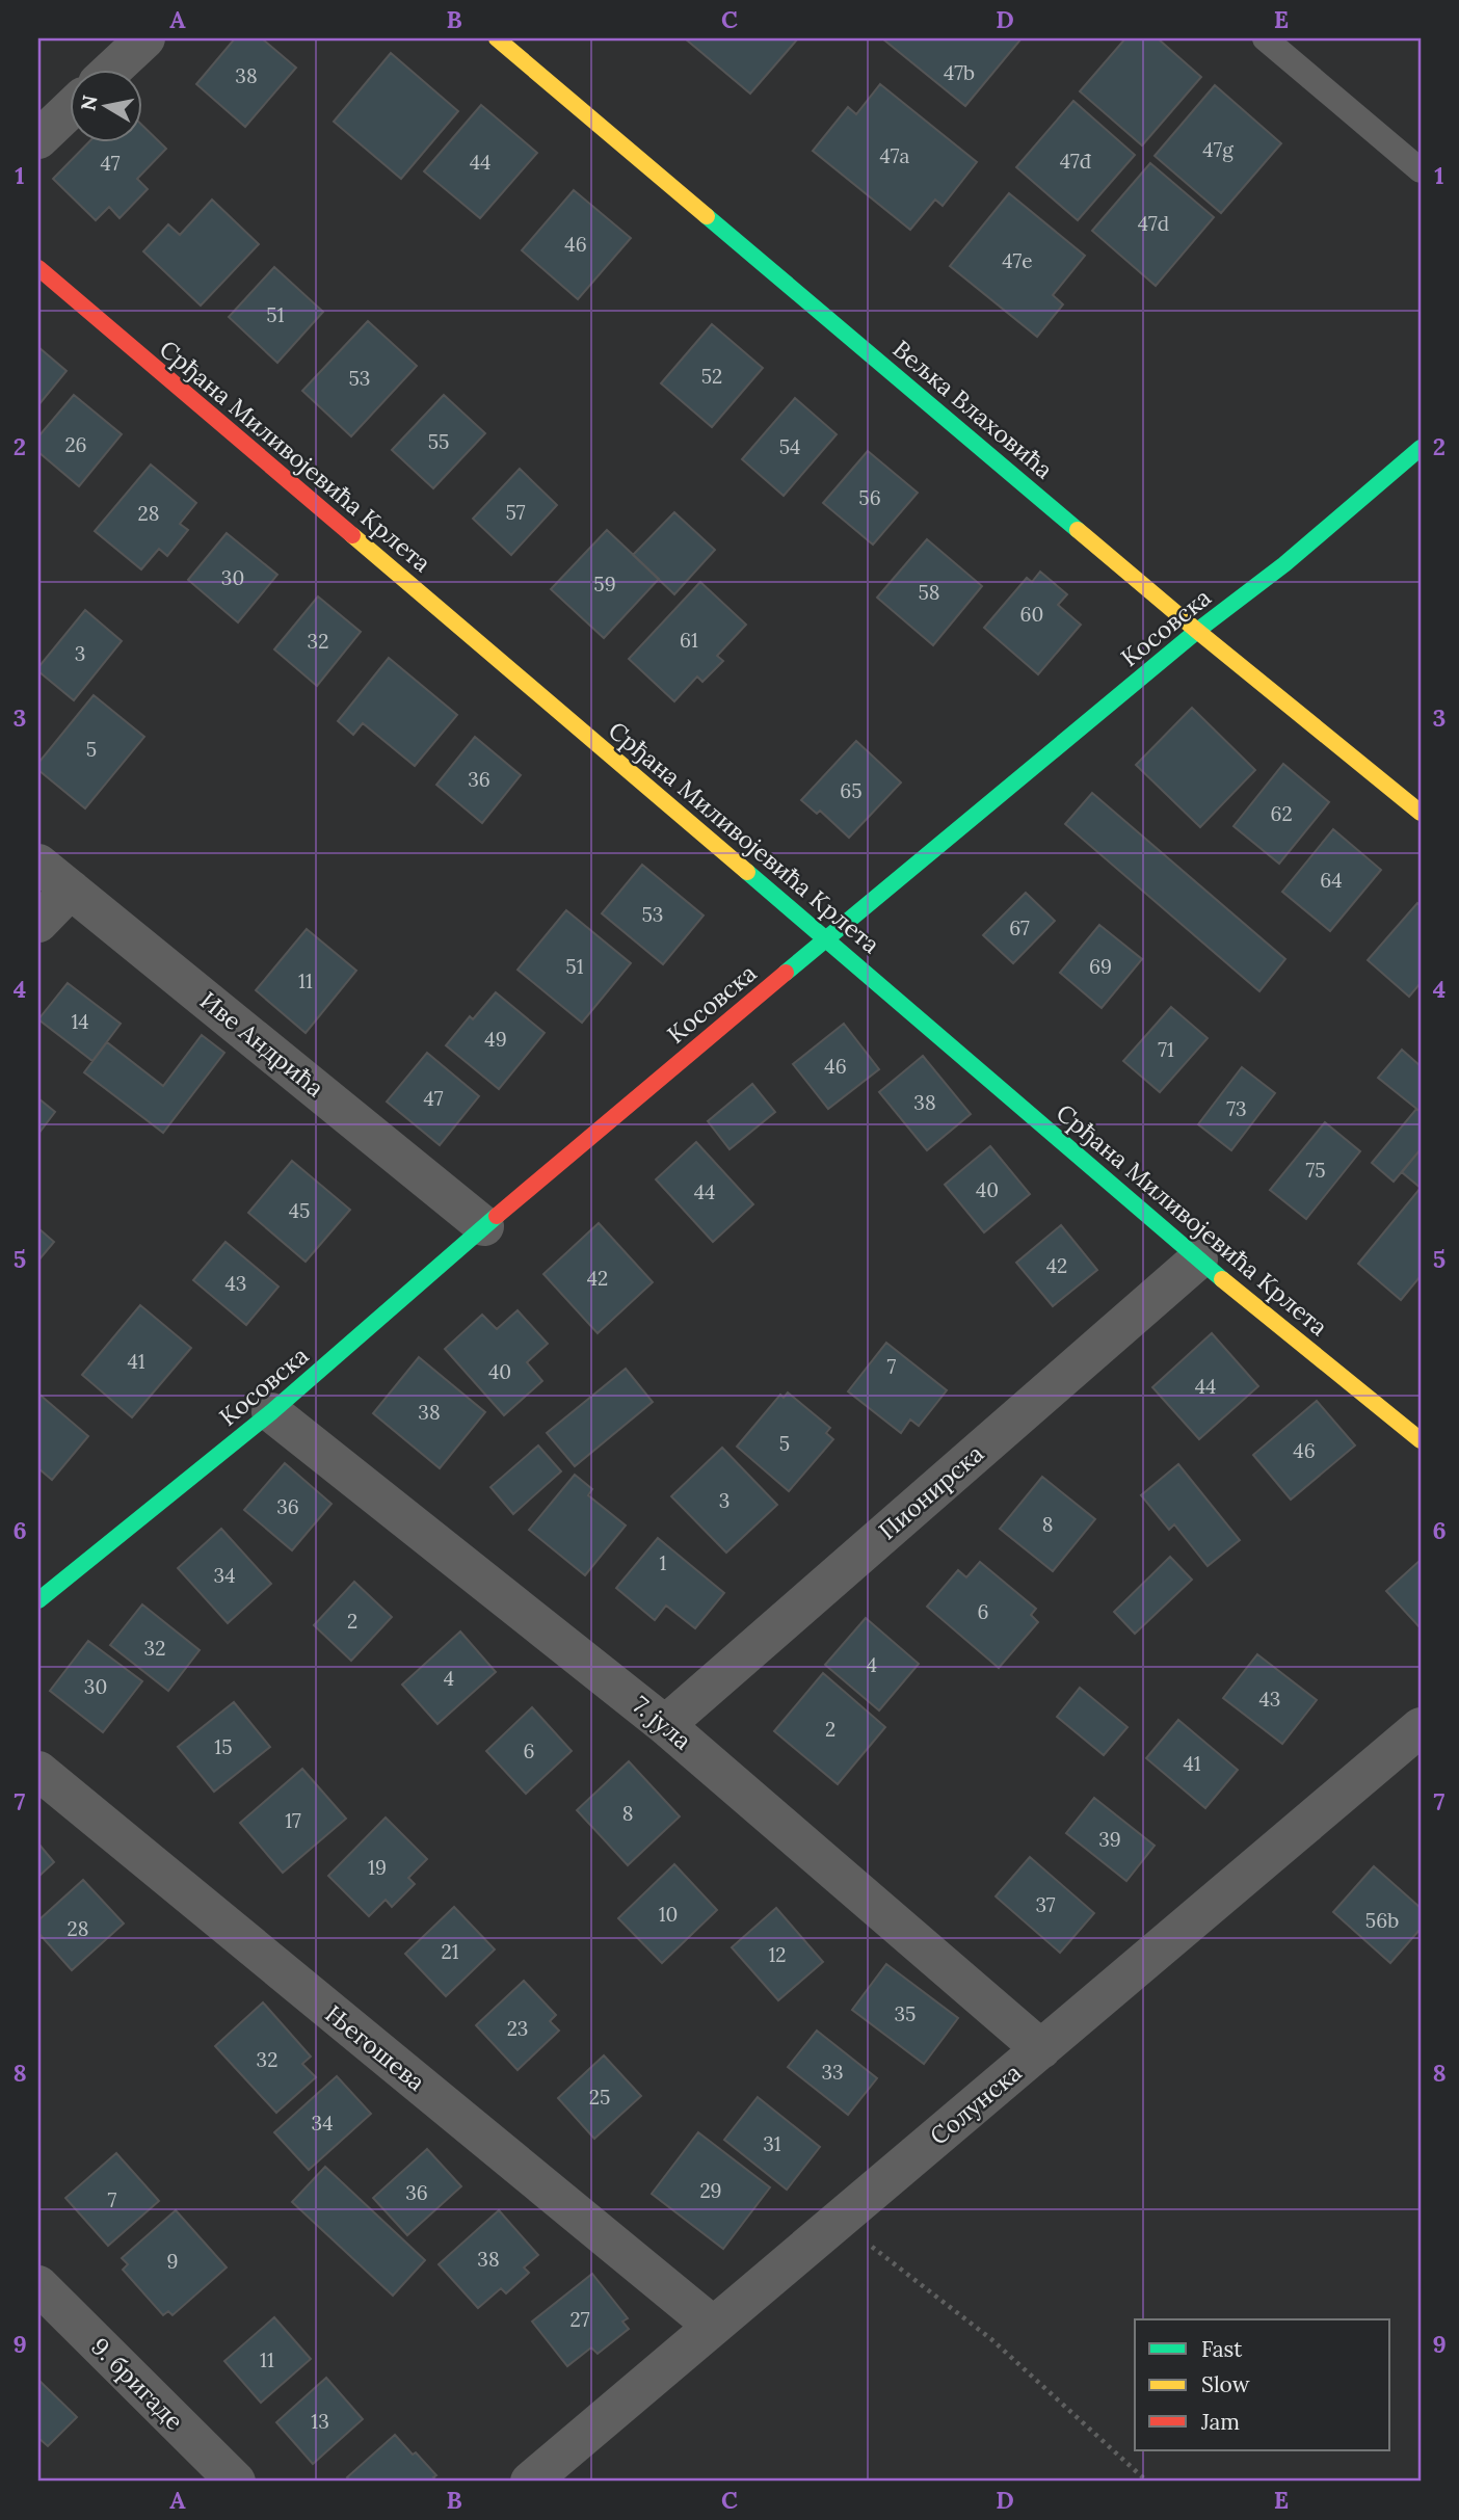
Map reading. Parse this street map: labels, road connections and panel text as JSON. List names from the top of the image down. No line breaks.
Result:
{"streets":{"street":["Вељка Влаховића","Срђана Миливојевића Крлета","Косовска","Иве Андрића","Пионирска","7. јула","Његошева","Солунска","9. бригаде"]},"crossings":[["Вељка Влаховића","Косовска"],["Срђана Миливојевића Крлета","Косовска"],["Срђана Миливојевића Крлета","Пионирска"],["Косовска","Иве Андрића"],["Косовска","7. јула"],["Пионирска","7. јула"],["7. јула","Солунска"],["Његошева","Солунска"]],"house_numbers":["47b","38","47g","47a","47đ","44","47","47d","46","47e","51","52","53","55","26","54","56","57","28","30","59","58","60","61","32","3","5","36","65","62","64","53","67","51","69","11","14","49","71","46","47","38","73","75","40","44","45","42","42","43","41","7","40","44","38","5","46","3","36","8","1","34","6","2","32","4","4","30","43","2","15","6","41","8","17","39","19","37","10","56b","28","21","12","35","23","32","33","25","34","31","29","36","7","38","9","27","11","13"],"legend":["Fast","Slow","Jam"],"north":"left","grid":{"columns":["A","B","C","D","E"],"rows":["1","2","3","4","5","6","7","8","9"]}}
